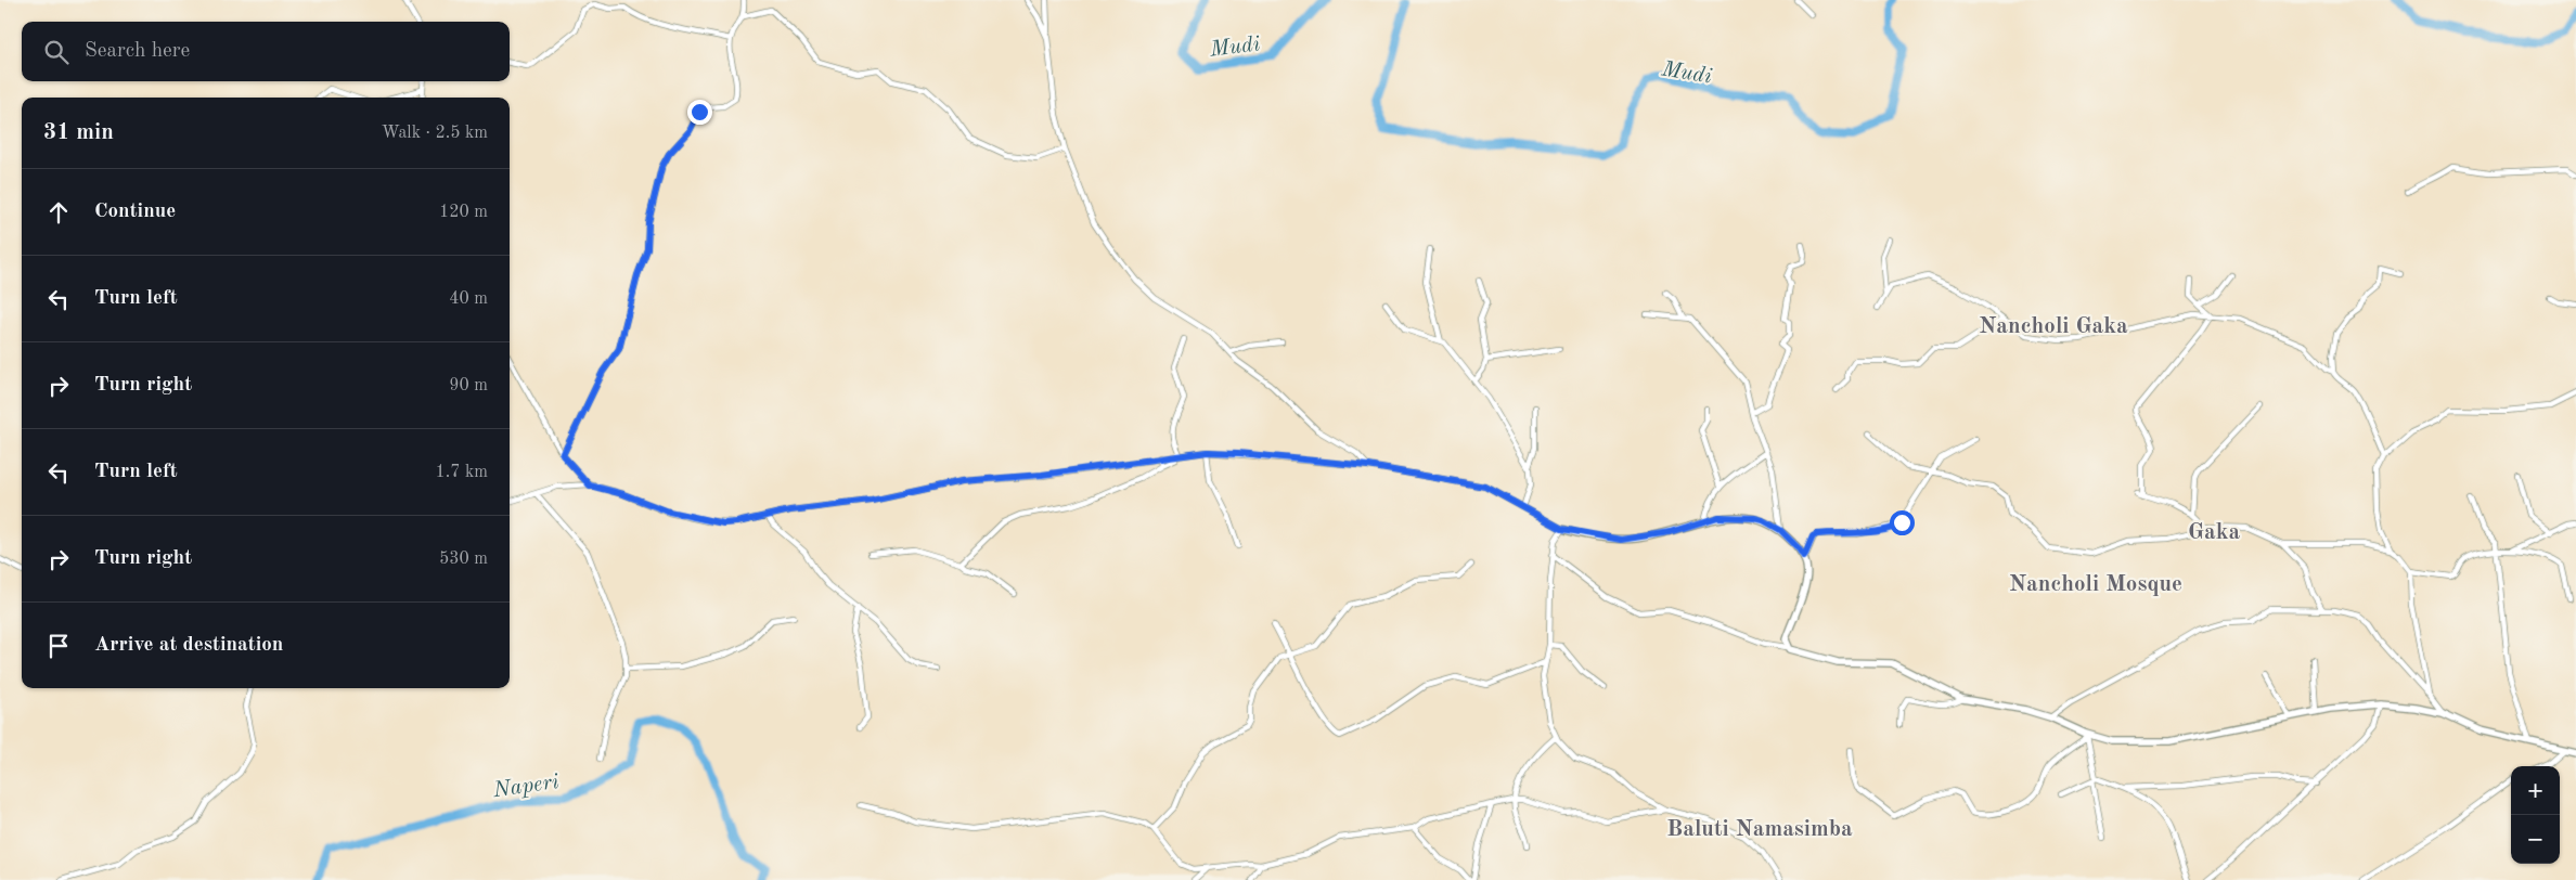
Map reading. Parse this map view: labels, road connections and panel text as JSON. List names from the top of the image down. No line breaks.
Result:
{"districts":["Nancholi Gaka","Gaka","Nancholi Mosque","Baluti Namasimba"],"water":["Mudi","Naperi"],"page":{"search":"Search here","heading":["31 min","Walk · 2.5 km"],"list":[["Continue","120 m"],["Turn left","40 m"],["Turn right","90 m"],["Turn left","1.7 km"],["Turn right","530 m"],"Arrive at destination"],"map_buttons":["+","−"]}}
